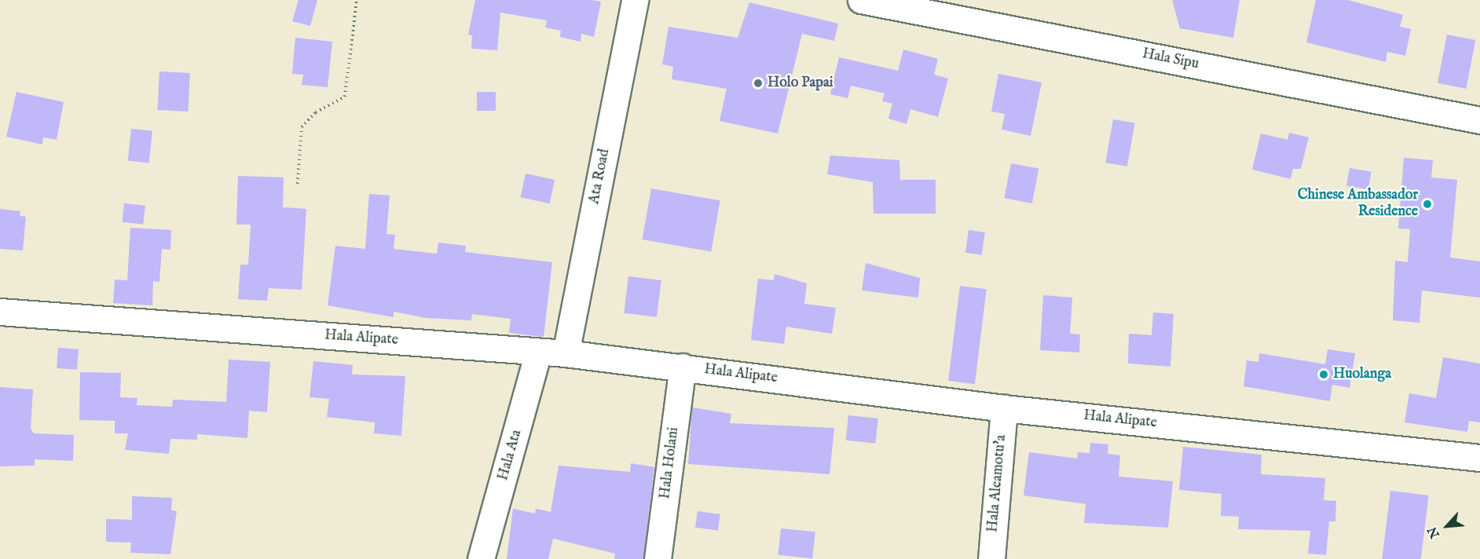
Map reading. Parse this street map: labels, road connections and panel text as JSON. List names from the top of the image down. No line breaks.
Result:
{"streets":{"street":["Hala Sipu","Ata Road","Hala Alipate","Hala Ata","Hala Holani","Hala Aleamotu'a"]},"crossings":[["Ata Road","Hala Alipate"],["Hala Alipate","Hala Ata"],["Hala Alipate","Hala Holani"],["Hala Alipate","Hala Aleamotu'a"]],"places":["Holo Papai","Chinese Ambassador Residence","Huolanga"],"north":"bottom left"}
